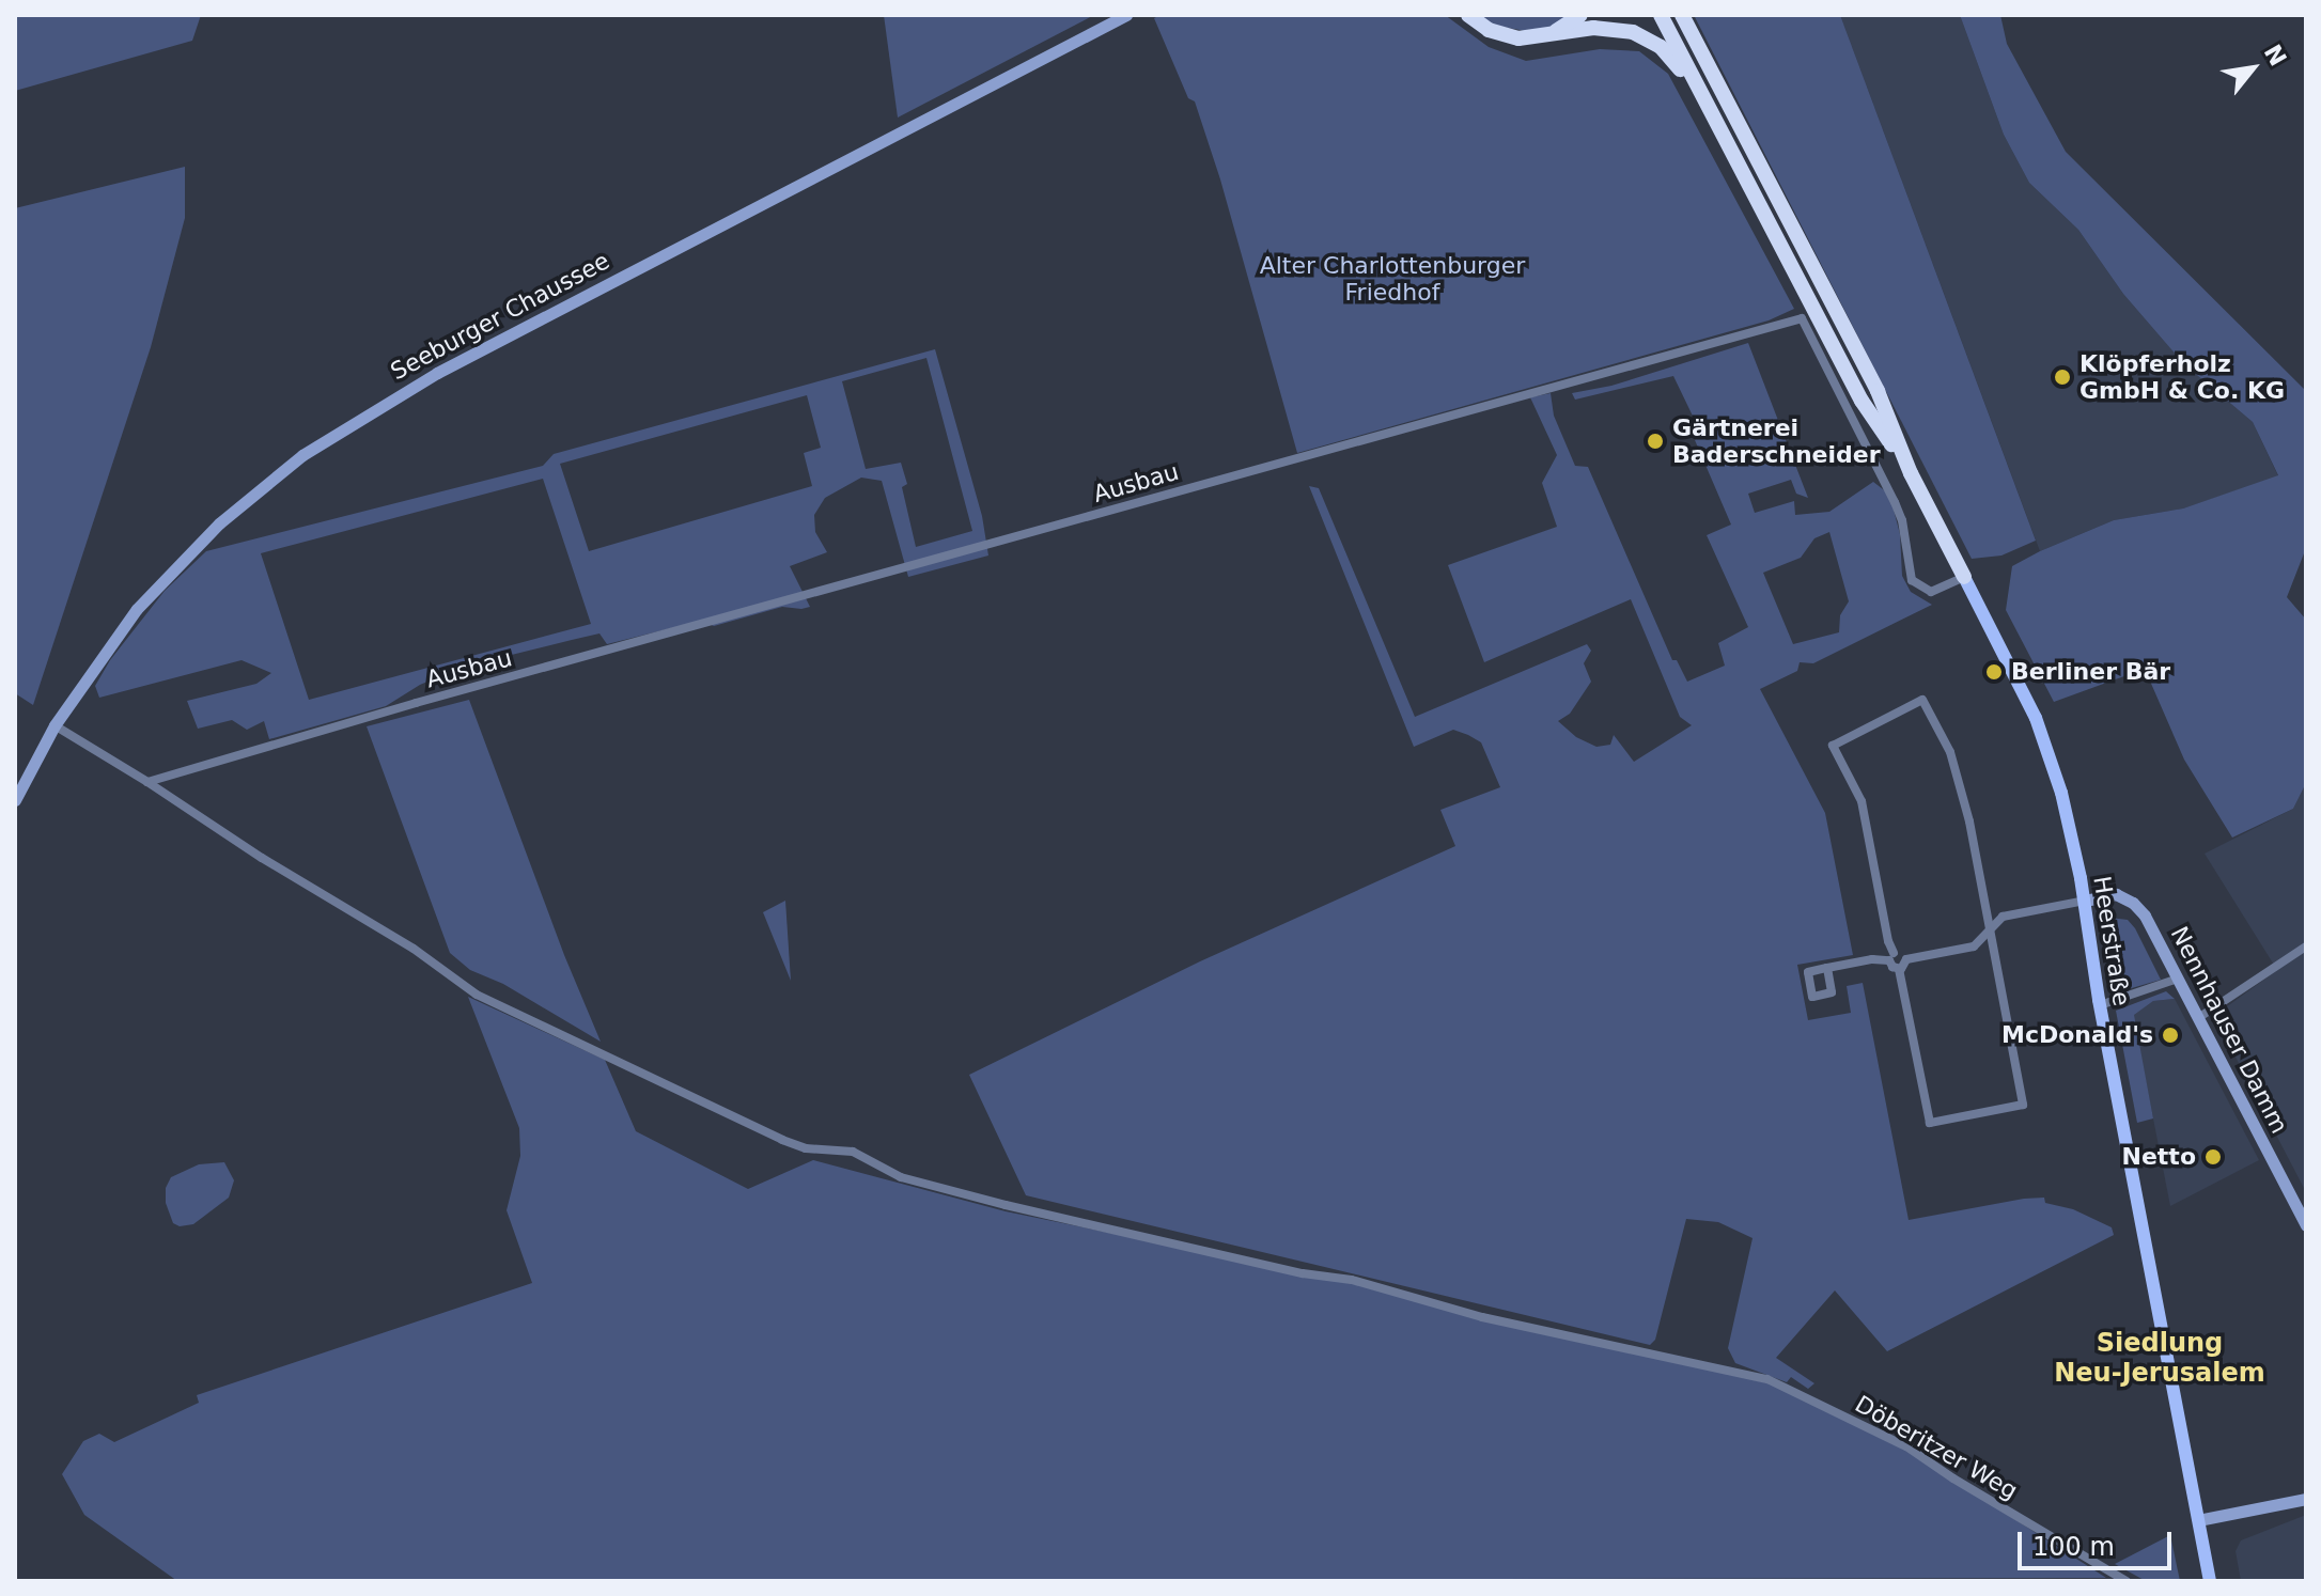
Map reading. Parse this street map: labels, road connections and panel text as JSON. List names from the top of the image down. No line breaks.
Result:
{"streets":{"main road":["Seeburger Chaussee","Heerstraße","Nennhauser Damm"],"street":["Ausbau","Döberitzer Weg"]},"crossings":[["Ausbau","Heerstraße"],["Ausbau","Döberitzer Weg"],["Heerstraße","Nennhauser Damm"]],"districts":["Siedlung Neu-Jerusalem"],"parks":["Alter Charlottenburger Friedhof"],"places":["Klöpferholz GmbH & Co. KG","Gärtnerei Baderschneider","Berliner Bär","McDonald's","Netto"],"scale_bar":"100 m","north":"top right"}
